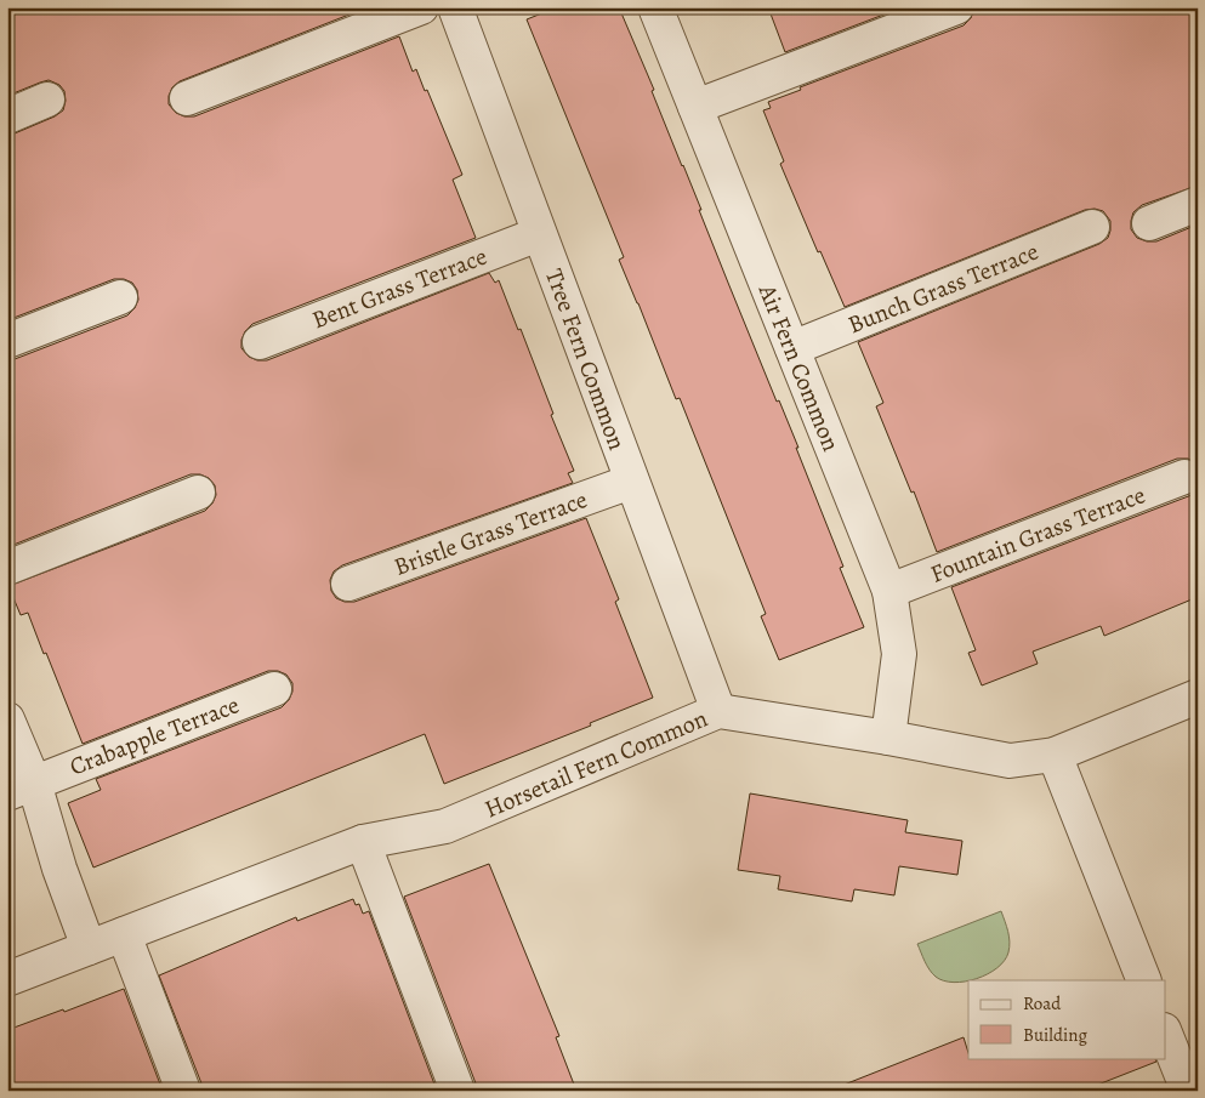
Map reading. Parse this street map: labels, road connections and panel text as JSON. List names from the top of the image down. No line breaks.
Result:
{"streets":{"street":["Bent Grass Terrace","Bunch Grass Terrace","Tree Fern Common","Air Fern Common","Bristle Grass Terrace","Fountain Grass Terrace","Crabapple Terrace","Horsetail Fern Common"]},"crossings":[["Bent Grass Terrace","Tree Fern Common"],["Bunch Grass Terrace","Air Fern Common"],["Tree Fern Common","Bristle Grass Terrace"],["Tree Fern Common","Horsetail Fern Common"],["Air Fern Common","Fountain Grass Terrace"],["Air Fern Common","Horsetail Fern Common"]],"legend":["Road","Building"]}
